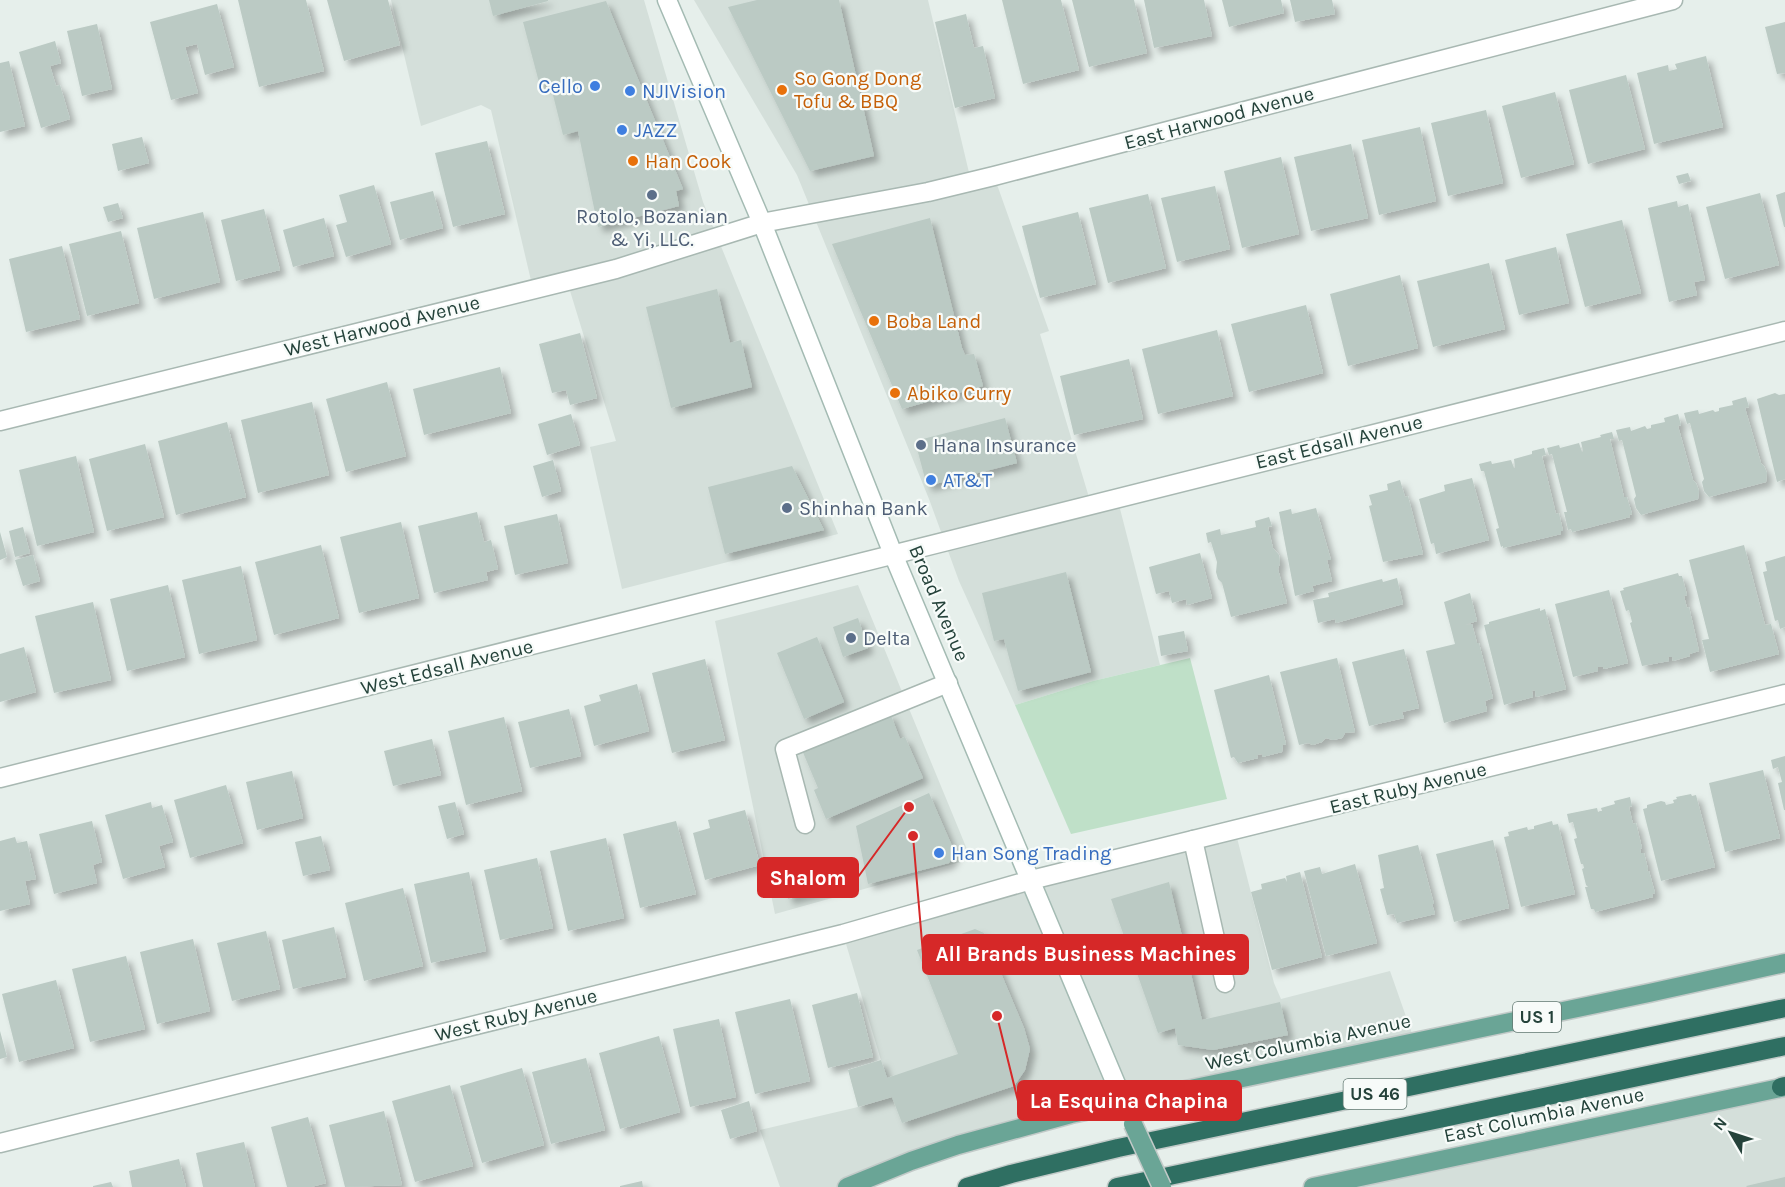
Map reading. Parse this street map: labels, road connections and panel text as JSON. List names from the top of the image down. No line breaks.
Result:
{"streets":{"highway":["US 46"],"main road":["Broad Avenue","US 1","West Columbia Avenue","East Columbia Avenue"],"street":["East Harwood Avenue","West Harwood Avenue","East Edsall Avenue","West Edsall Avenue","East Ruby Avenue","West Ruby Avenue"]},"crossings":[["East Harwood Avenue","West Harwood Avenue"],["East Harwood Avenue","Broad Avenue"],["West Harwood Avenue","Broad Avenue"],["East Edsall Avenue","Broad Avenue"],["East Edsall Avenue","West Edsall Avenue"],["Broad Avenue","West Edsall Avenue"],["Broad Avenue","East Ruby Avenue"],["Broad Avenue","West Ruby Avenue"],["Broad Avenue","West Columbia Avenue"],["East Ruby Avenue","West Ruby Avenue"]],"places":["Cello","So Gong Dong Tofu & BBQ","NJIVision","JAZZ","Han Cook","Rotolo, Bozanian & Yi, LLC.","Boba Land","Abiko Curry","Hana Insurance","AT&T","Shinhan Bank","Delta","Shalom","All Brands Business Machines","Han Song Trading","La Esquina Chapina"],"north":"top left"}
